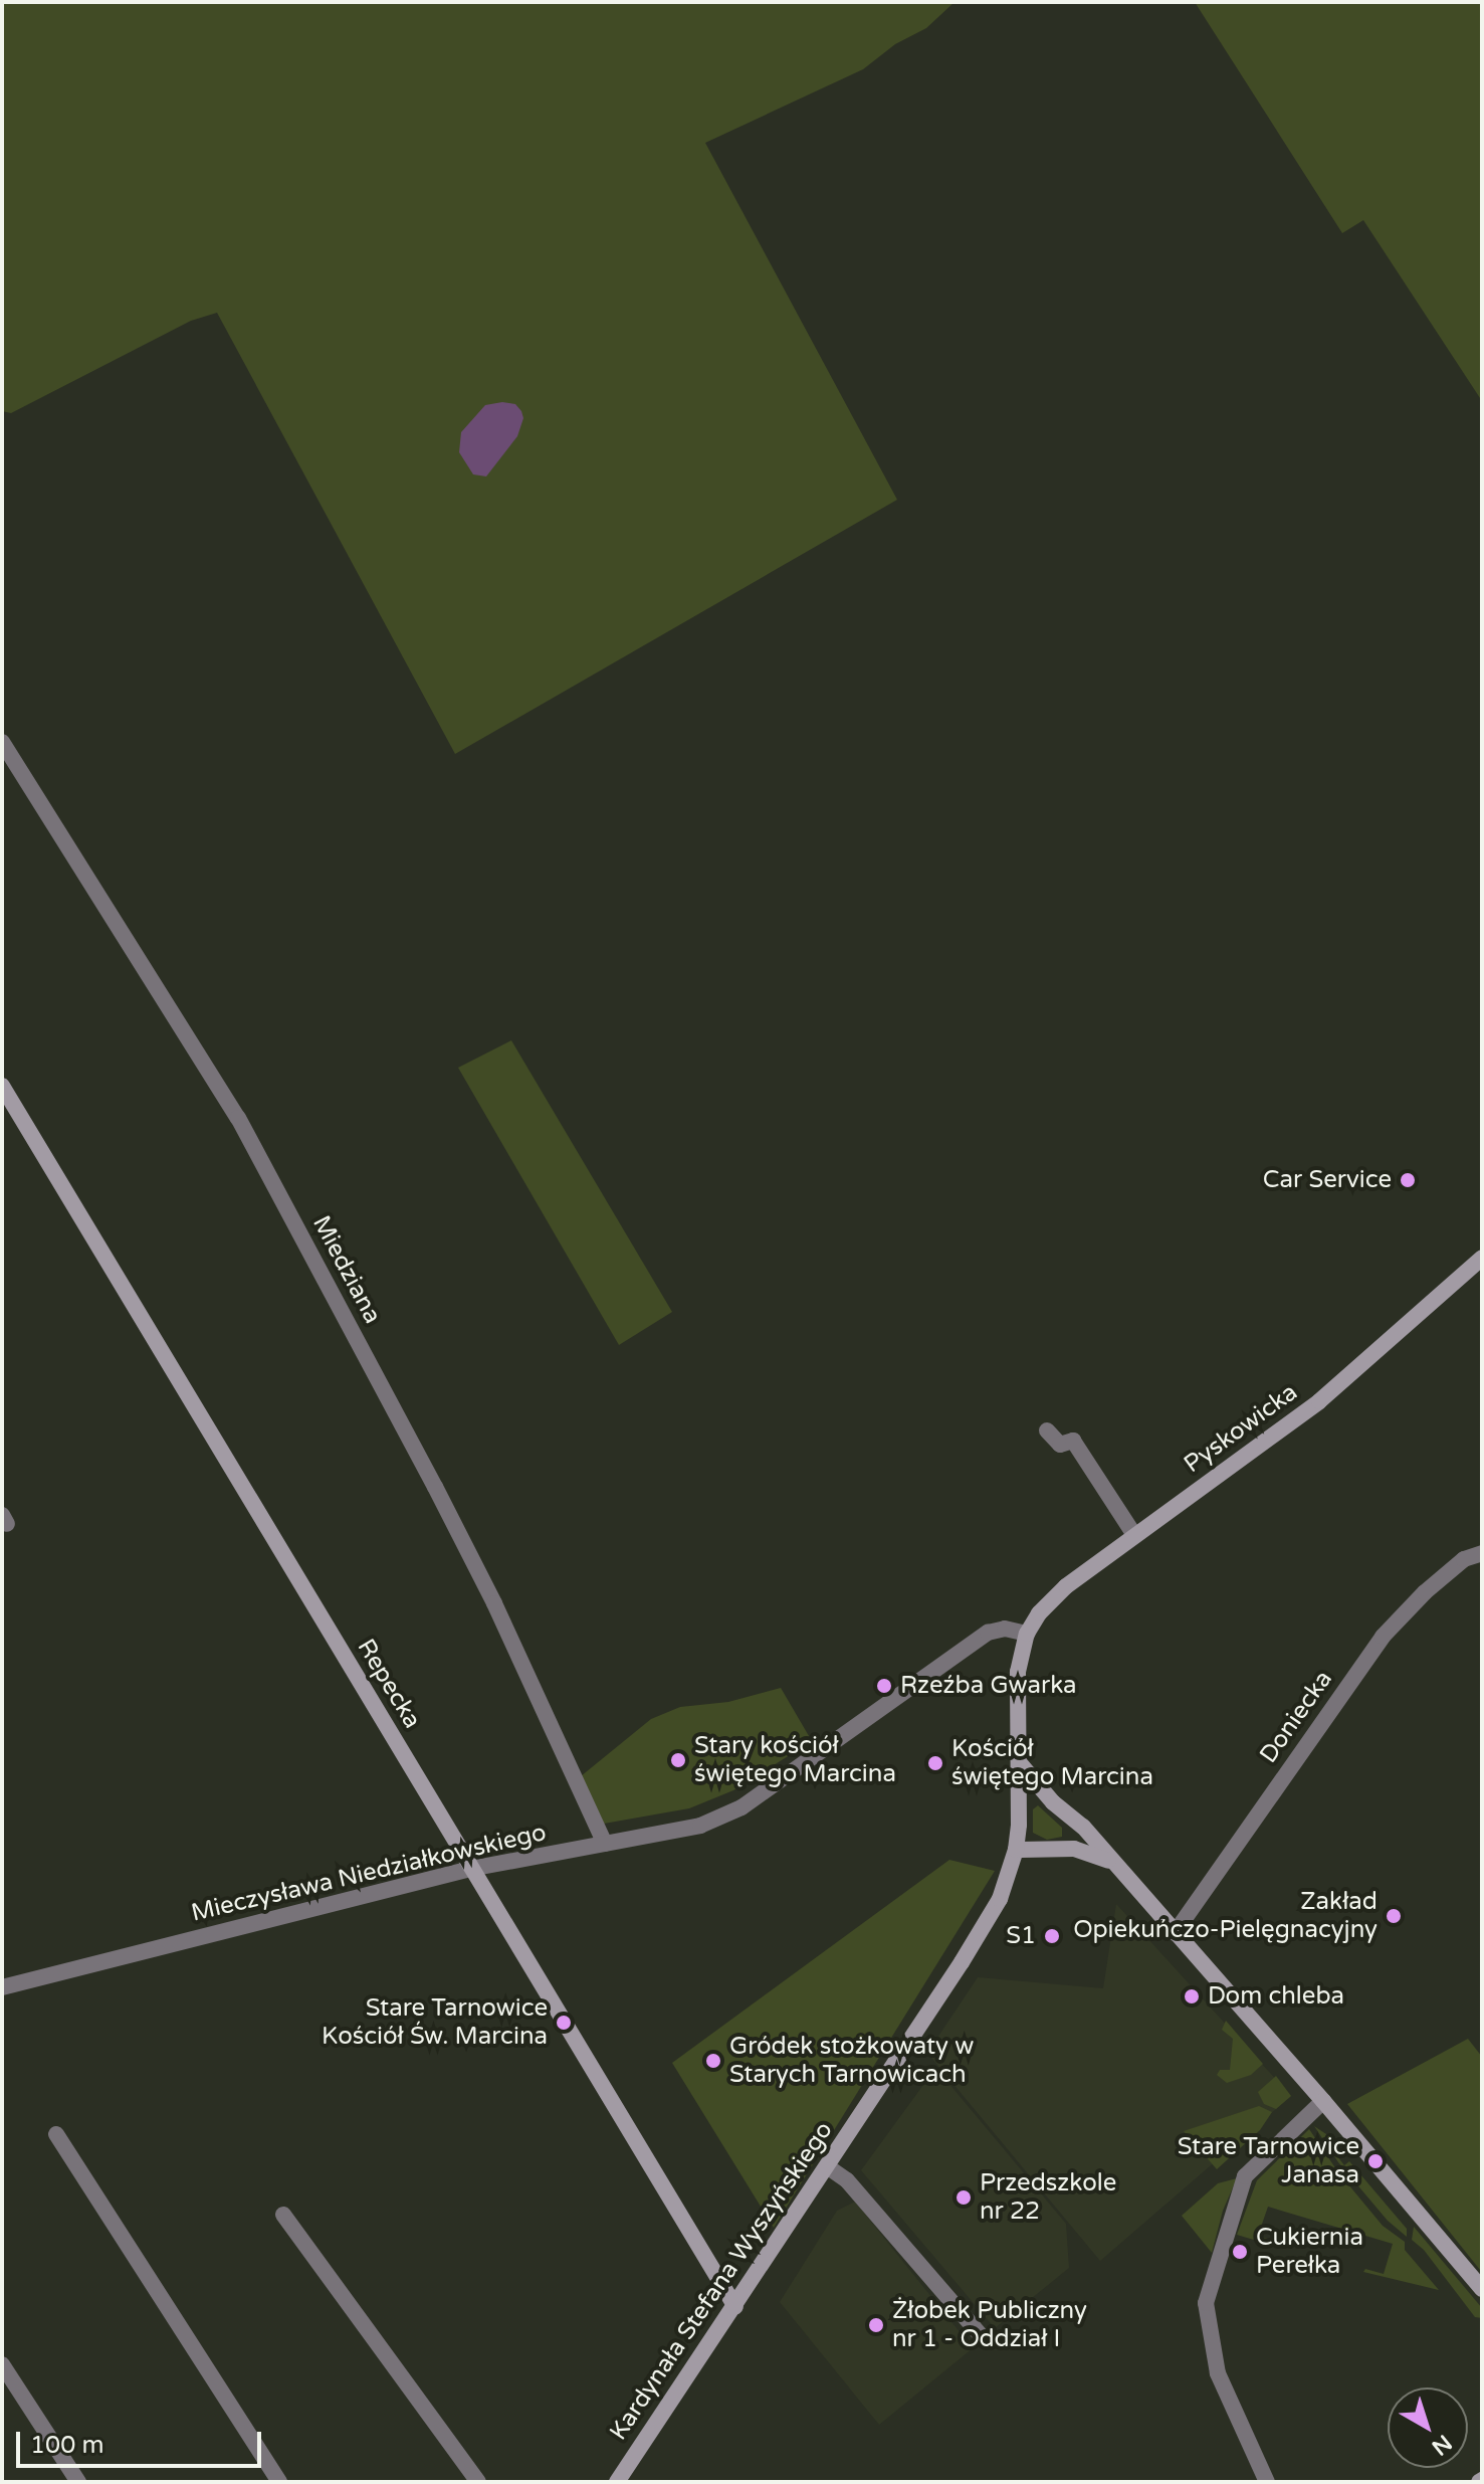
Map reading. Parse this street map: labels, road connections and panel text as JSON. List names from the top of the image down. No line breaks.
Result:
{"streets":{"street":["Miedziana","Pyskowicka","Repecka","Doniecka","Mieczysława Niedziałkowskiego","Kardynała Stefana Wyszyńskiego"]},"crossings":[["Miedziana","Mieczysława Niedziałkowskiego"],["Pyskowicka","Mieczysława Niedziałkowskiego"],["Pyskowicka","Kardynała Stefana Wyszyńskiego"],["Repecka","Mieczysława Niedziałkowskiego"],["Repecka","Kardynała Stefana Wyszyńskiego"],["Mieczysława Niedziałkowskiego","Kardynała Stefana Wyszyńskiego"]],"places":["Car Service","Rzeźba Gwarka","Stary kościół świętego Marcina","Kościół świętego Marcina","Zakład Opiekuńczo-Pielęgnacyjny","S1","Dom chleba","Stare Tarnowice Kościół Św. Marcina","Gródek stożkowaty w Starych Tarnowicach","Stare Tarnowice Janasa","Przedszkole nr 22","Cukiernia Perełka","Żłobek Publiczny nr 1 - Oddział I"],"scale_bar":"100 m","north":"bottom right"}
